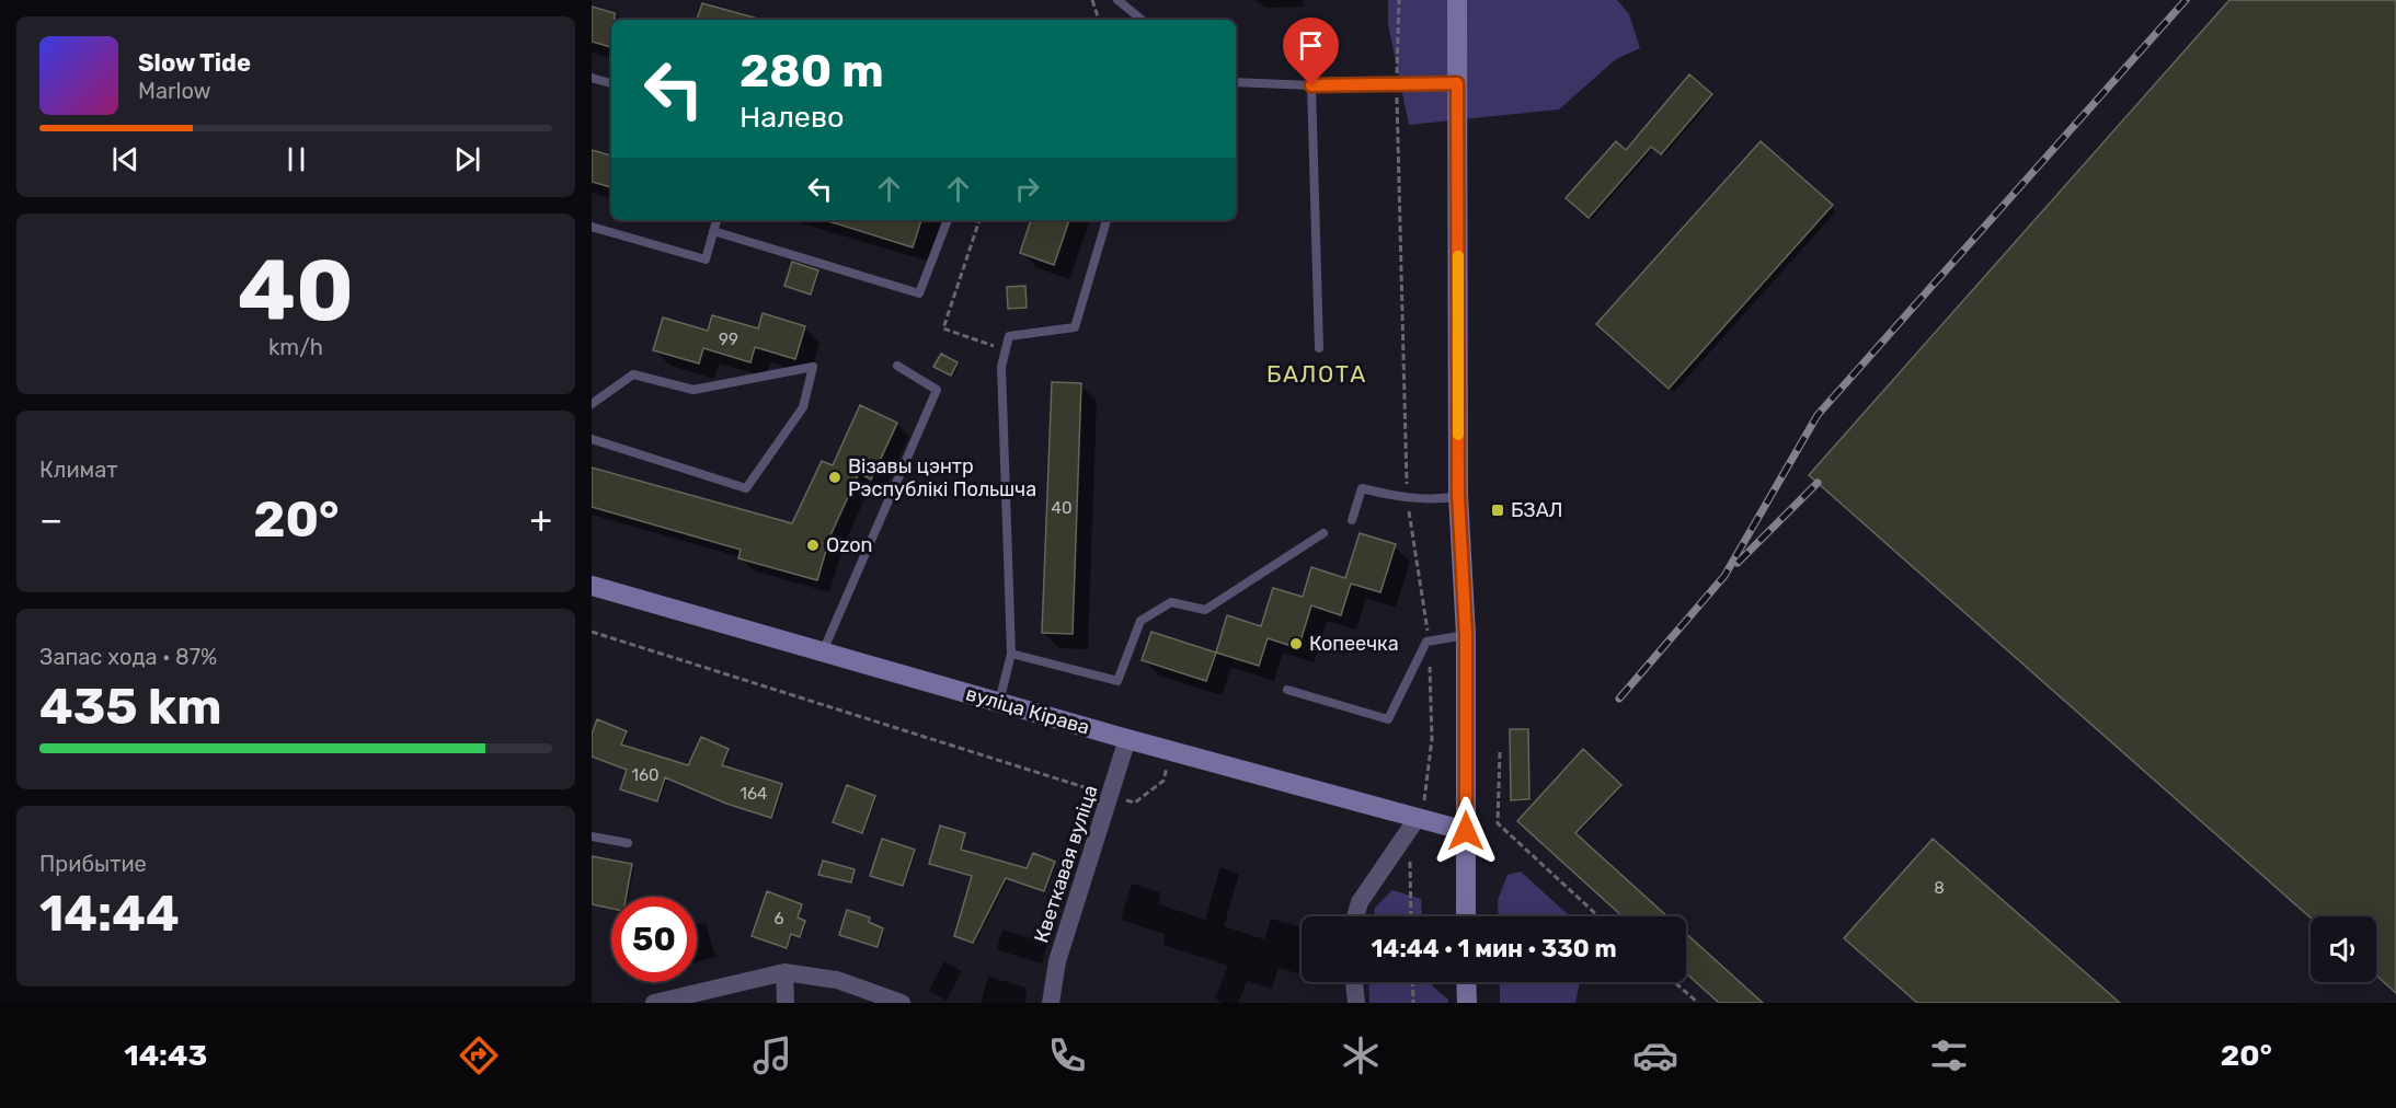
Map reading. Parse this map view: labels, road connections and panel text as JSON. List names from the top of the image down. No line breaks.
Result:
{"streets":{"main road":["вуліца Кірава"],"street":["Кветкавая вуліца"]},"crossings":[["вуліца Кірава","Кветкавая вуліца"]],"districts":["БАЛОТА"],"places":{"other":["Візавы цэнтр Рэспублікі Польшча","Ozon","Копеечка"],"transit":["БЗАЛ"]},"house_numbers":["99","40","160","164","8","6"],"page":{"turn":["280 m","Налево"],"song":["Slow Tide","Marlow"],"tile":[["40","km/h"],"Климат",["Запас хода · 87%","435 km"],["Прибытие","14:44"]],"heat":["−","20°","+"],"limit":"50","trip":"14:44 · 1 мин · 330 m","tabs":["14:43","20°"]}}
